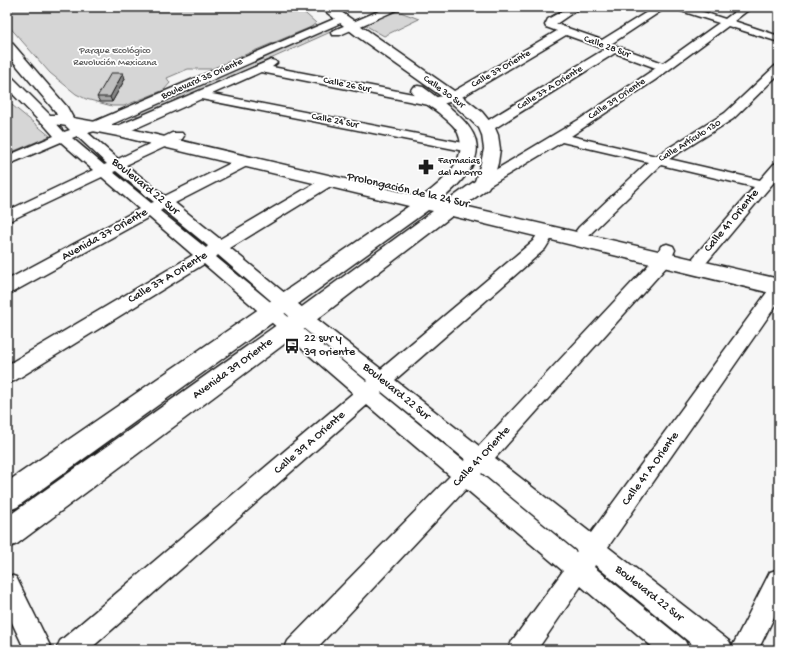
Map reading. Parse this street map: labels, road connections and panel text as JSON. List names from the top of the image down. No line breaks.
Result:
{"streets":{"main road":["Calle 30 Sur","Prolongación de la 24 Sur","Avenida 39 Oriente"],"street":["Calle 28 Sur","Calle 37 Oriente","Boulevard 35 Oriente","Calle 26 Sur","Calle 37 A Oriente","Calle 39 Oriente","Calle 24 Sur","Calle Artículo 130","Boulevard 22 Sur","Calle 41 Oriente","Avenida 37 Oriente","Calle 39 A Oriente","Calle 41 A Oriente"]},"crossings":[["Calle 28 Sur","Calle 37 Oriente"],["Calle 28 Sur","Calle 37 A Oriente"],["Calle 28 Sur","Calle 39 Oriente"],["Calle 37 Oriente","Calle 26 Sur"],["Calle 37 Oriente","Calle 30 Sur"],["Boulevard 35 Oriente","Calle 26 Sur"],["Boulevard 35 Oriente","Calle 30 Sur"],["Boulevard 35 Oriente","Calle 24 Sur"],["Boulevard 35 Oriente","Boulevard 22 Sur"],["Boulevard 35 Oriente","Prolongación de la 24 Sur"],["Calle 26 Sur","Calle 30 Sur"],["Calle 37 A Oriente","Calle 30 Sur"],["Calle 37 A Oriente","Boulevard 22 Sur"],["Calle 37 A Oriente","Prolongación de la 24 Sur"],["Calle 30 Sur","Calle 24 Sur"],["Calle Artículo 130","Prolongación de la 24 Sur"],["Boulevard 22 Sur","Prolongación de la 24 Sur"],["Boulevard 22 Sur","Calle 41 Oriente"],["Boulevard 22 Sur","Avenida 37 Oriente"],["Boulevard 22 Sur","Avenida 39 Oriente"],["Boulevard 22 Sur","Calle 39 A Oriente"],["Boulevard 22 Sur","Calle 41 A Oriente"],["Prolongación de la 24 Sur","Calle 41 Oriente"],["Prolongación de la 24 Sur","Avenida 37 Oriente"],["Prolongación de la 24 Sur","Avenida 39 Oriente"],["Prolongación de la 24 Sur","Calle 39 A Oriente"],["Prolongación de la 24 Sur","Calle 41 A Oriente"]],"parks":["Parque Ecológico Revolución Mexicana"],"places":{"pharmacy":["Farmacias del Ahorro"],"bus stop":["22 sur y 39 oriente"]}}
